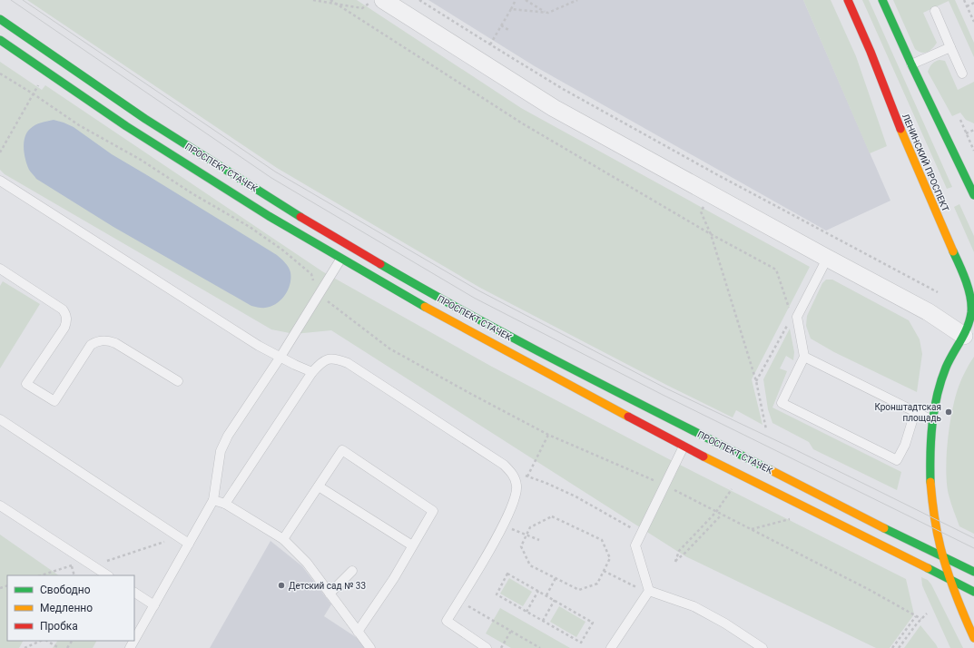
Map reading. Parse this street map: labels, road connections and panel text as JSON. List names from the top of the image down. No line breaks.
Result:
{"streets":{"main road":["ЛЕНИНСКИЙ ПРОСПЕКТ","ПРОСПЕКТ СТАЧЕК"]},"places":["Кронштадтская площадь","Детский сад № 33"],"legend":["Свободно","Медленно","Пробка"]}
